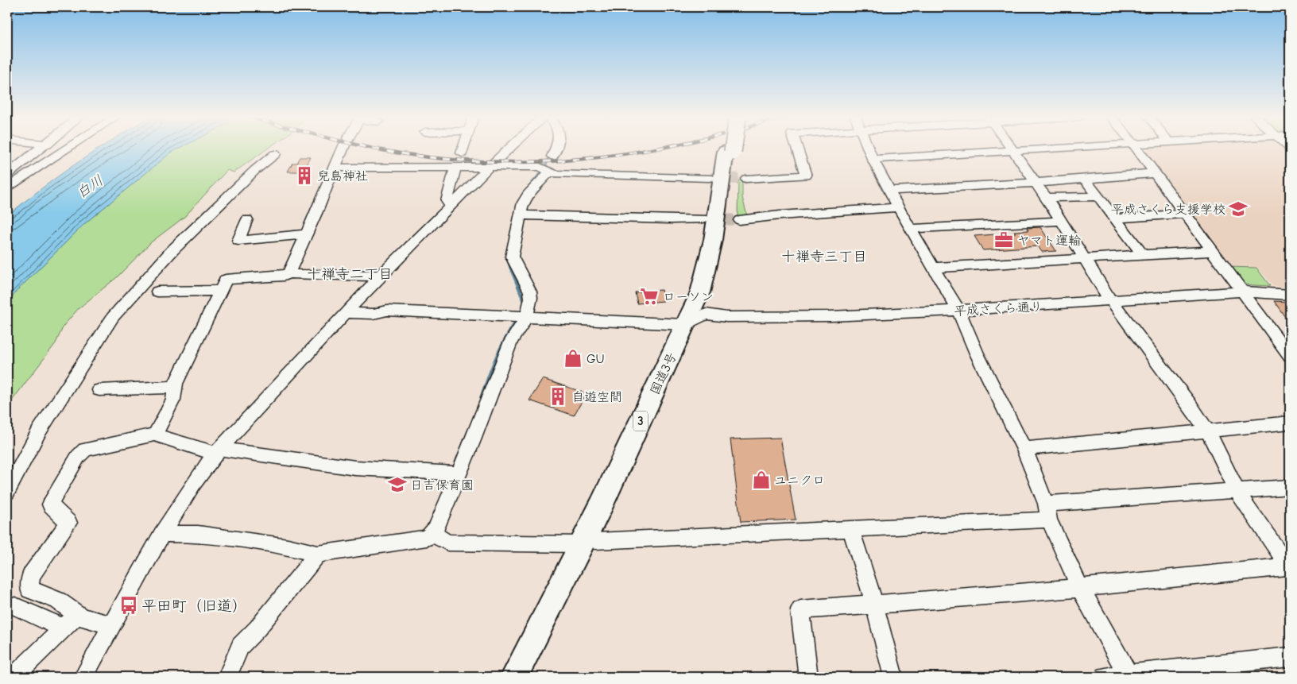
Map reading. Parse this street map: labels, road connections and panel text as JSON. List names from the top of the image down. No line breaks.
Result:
{"streets":{"highway":["国道3号","3"],"street":["平成さくら通り"]},"crossings":[["平成さくら通り","国道3号"]],"districts":["十禅寺三丁目","十禅寺二丁目"],"water":["白川"],"places":{"building":["兒島神社","自遊空間"],"school or university":["平成さくら支援学校","日吉保育園"],"office":["ヤマト運輸"],"supermarket":["ローソン"],"shop":["GU","ユニクロ"],"bus stop":["平田町（旧道）"]}}
